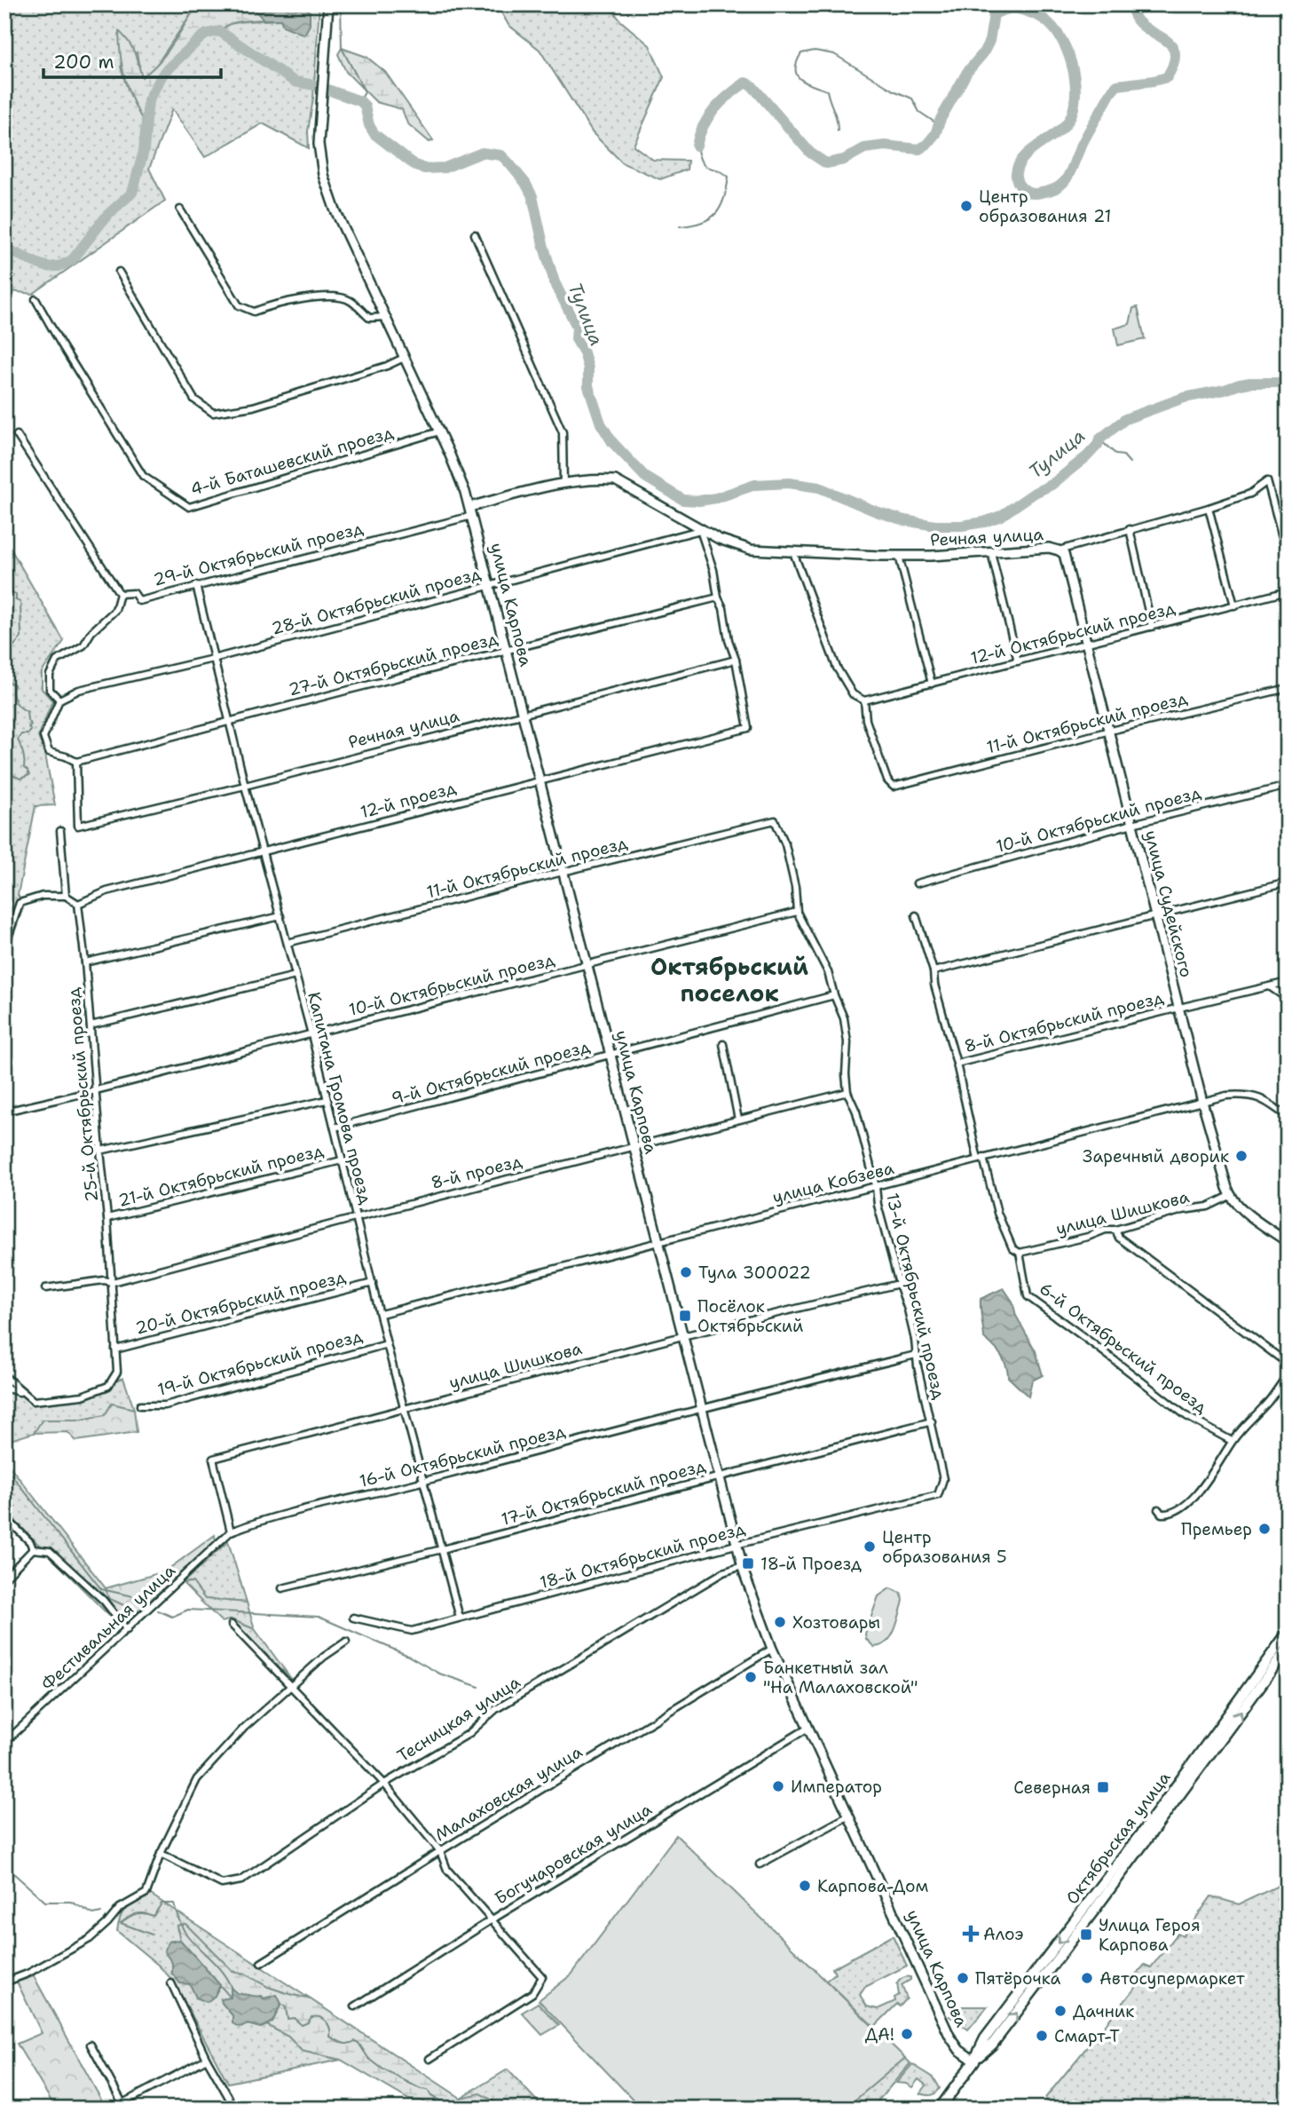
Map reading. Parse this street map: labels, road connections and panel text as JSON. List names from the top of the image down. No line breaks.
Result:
{"streets":{"main road":["Речная улица","улица Карпова","улица Судейского","Октябрьская улица"],"street":["4-й Баташевский проезд","29-й Октябрьский проезд","28-й Октябрьский проезд","12-й Октябрьский проезд","27-й Октябрьский проезд","11-й Октябрьский проезд","12-й проезд","10-й Октябрьский проезд","8-й Октябрьский проезд","9-й Октябрьский проезд","25-й Октябрьский проезд","Капитана Громова проезд","8-й проезд","21-й Октябрьский проезд","улица Кобзева","улица Шишкова","13-й Октябрьский проезд","20-й Октябрьский проезд","6-й Октябрьский проезд","19-й Октябрьский проезд","16-й Октябрьский проезд","17-й Октябрьский проезд","18-й Октябрьский проезд","Фестивальная улица","Тесницкая улица","Малаховская улица","Богучаровская улица"]},"crossings":[["4-й Баташевский проезд","улица Карпова"],["Речная улица","28-й Октябрьский проезд"],["Речная улица","улица Карпова"],["Речная улица","27-й Октябрьский проезд"],["Речная улица","12-й проезд"],["Речная улица","улица Судейского"],["Речная улица","Капитана Громова проезд"],["29-й Октябрьский проезд","улица Карпова"],["29-й Октябрьский проезд","Капитана Громова проезд"],["28-й Октябрьский проезд","улица Карпова"],["28-й Октябрьский проезд","Капитана Громова проезд"],["улица Карпова","27-й Октябрьский проезд"],["улица Карпова","11-й Октябрьский проезд"],["улица Карпова","12-й проезд"],["улица Карпова","10-й Октябрьский проезд"],["улица Карпова","9-й Октябрьский проезд"],["улица Карпова","8-й проезд"],["улица Карпова","улица Кобзева"],["улица Карпова","улица Шишкова"],["улица Карпова","16-й Октябрьский проезд"],["улица Карпова","17-й Октябрьский проезд"],["улица Карпова","18-й Октябрьский проезд"],["улица Карпова","Тесницкая улица"],["улица Карпова","Малаховская улица"],["улица Карпова","Октябрьская улица"],["улица Карпова","Богучаровская улица"],["12-й Октябрьский проезд","11-й Октябрьский проезд"],["12-й Октябрьский проезд","улица Судейского"],["27-й Октябрьский проезд","Капитана Громова проезд"],["11-й Октябрьский проезд","улица Судейского"],["11-й Октябрьский проезд","Капитана Громова проезд"],["11-й Октябрьский проезд","13-й Октябрьский проезд"],["12-й проезд","25-й Октябрьский проезд"],["12-й проезд","Капитана Громова проезд"],["10-й Октябрьский проезд","улица Судейского"],["10-й Октябрьский проезд","25-й Октябрьский проезд"],["10-й Октябрьский проезд","Капитана Громова проезд"],["10-й Октябрьский проезд","13-й Октябрьский проезд"],["улица Судейского","8-й Октябрьский проезд"],["улица Судейского","улица Кобзева"],["улица Судейского","улица Шишкова"],["8-й Октябрьский проезд","6-й Октябрьский проезд"],["9-й Октябрьский проезд","Капитана Громова проезд"],["9-й Октябрьский проезд","13-й Октябрьский проезд"],["25-й Октябрьский проезд","8-й проезд"],["25-й Октябрьский проезд","21-й Октябрьский проезд"],["25-й Октябрьский проезд","20-й Октябрьский проезд"],["Капитана Громова проезд","8-й проезд"],["Капитана Громова проезд","21-й Октябрьский проезд"],["Капитана Громова проезд","улица Кобзева"],["Капитана Громова проезд","улица Шишкова"],["Капитана Громова проезд","20-й Октябрьский проезд"],["Капитана Громова проезд","19-й Октябрьский проезд"],["Капитана Громова проезд","16-й Октябрьский проезд"],["Капитана Громова проезд","17-й Октябрьский проезд"],["Капитана Громова проезд","18-й Октябрьский проезд"],["8-й проезд","13-й Октябрьский проезд"],["улица Кобзева","13-й Октябрьский проезд"],["улица Кобзева","6-й Октябрьский проезд"],["улица Шишкова","13-й Октябрьский проезд"],["улица Шишкова","6-й Октябрьский проезд"],["улица Шишкова","16-й Октябрьский проезд"],["улица Шишкова","Фестивальная улица"],["13-й Октябрьский проезд","16-й Октябрьский проезд"],["13-й Октябрьский проезд","17-й Октябрьский проезд"],["13-й Октябрьский проезд","18-й Октябрьский проезд"],["16-й Октябрьский проезд","Фестивальная улица"]],"districts":["Октябрьский поселок"],"water":["Тулица"],"places":{"other":["Центр образования 21","Заречный дворик","Тула 300022","Премьер","Центр образования 5","Хозтовары","Банкетный зал \"На Малаховской\"","Император","Карпова-Дом","Пятёрочка","Автосупермаркет","Дачник","ДА!","Смарт-Т"],"transit":["Посёлок Октябрьский","18-й Проезд","Северная","Улица Героя Карпова"],"health":["Алоэ"]},"scale_bar":"200 m"}
